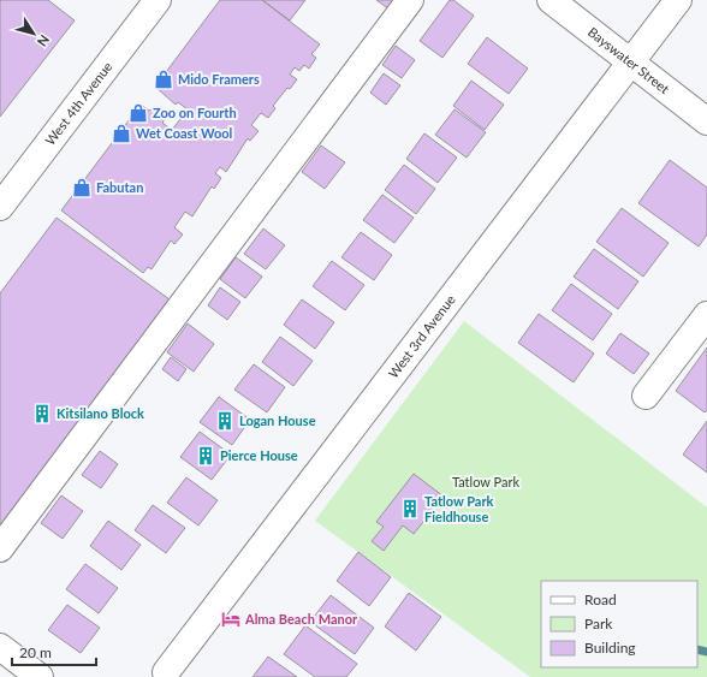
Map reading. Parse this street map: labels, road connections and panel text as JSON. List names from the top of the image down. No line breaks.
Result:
{"streets":{"street":["Bayswater Street","West 4th Avenue","West 3rd Avenue"]},"crossings":[["Bayswater Street","West 3rd Avenue"]],"parks":["Tatlow Park"],"places":{"shop":["Mido Framers","Zoo on Fourth","Wet Coast Wool","Fabutan"],"building":["Kitsilano Block","Logan House","Pierce House","Tatlow Park Fieldhouse"],"hotel":["Alma Beach Manor"]},"legend":["Road","Park","Building"],"scale_bar":"20 m","north":"bottom right"}
